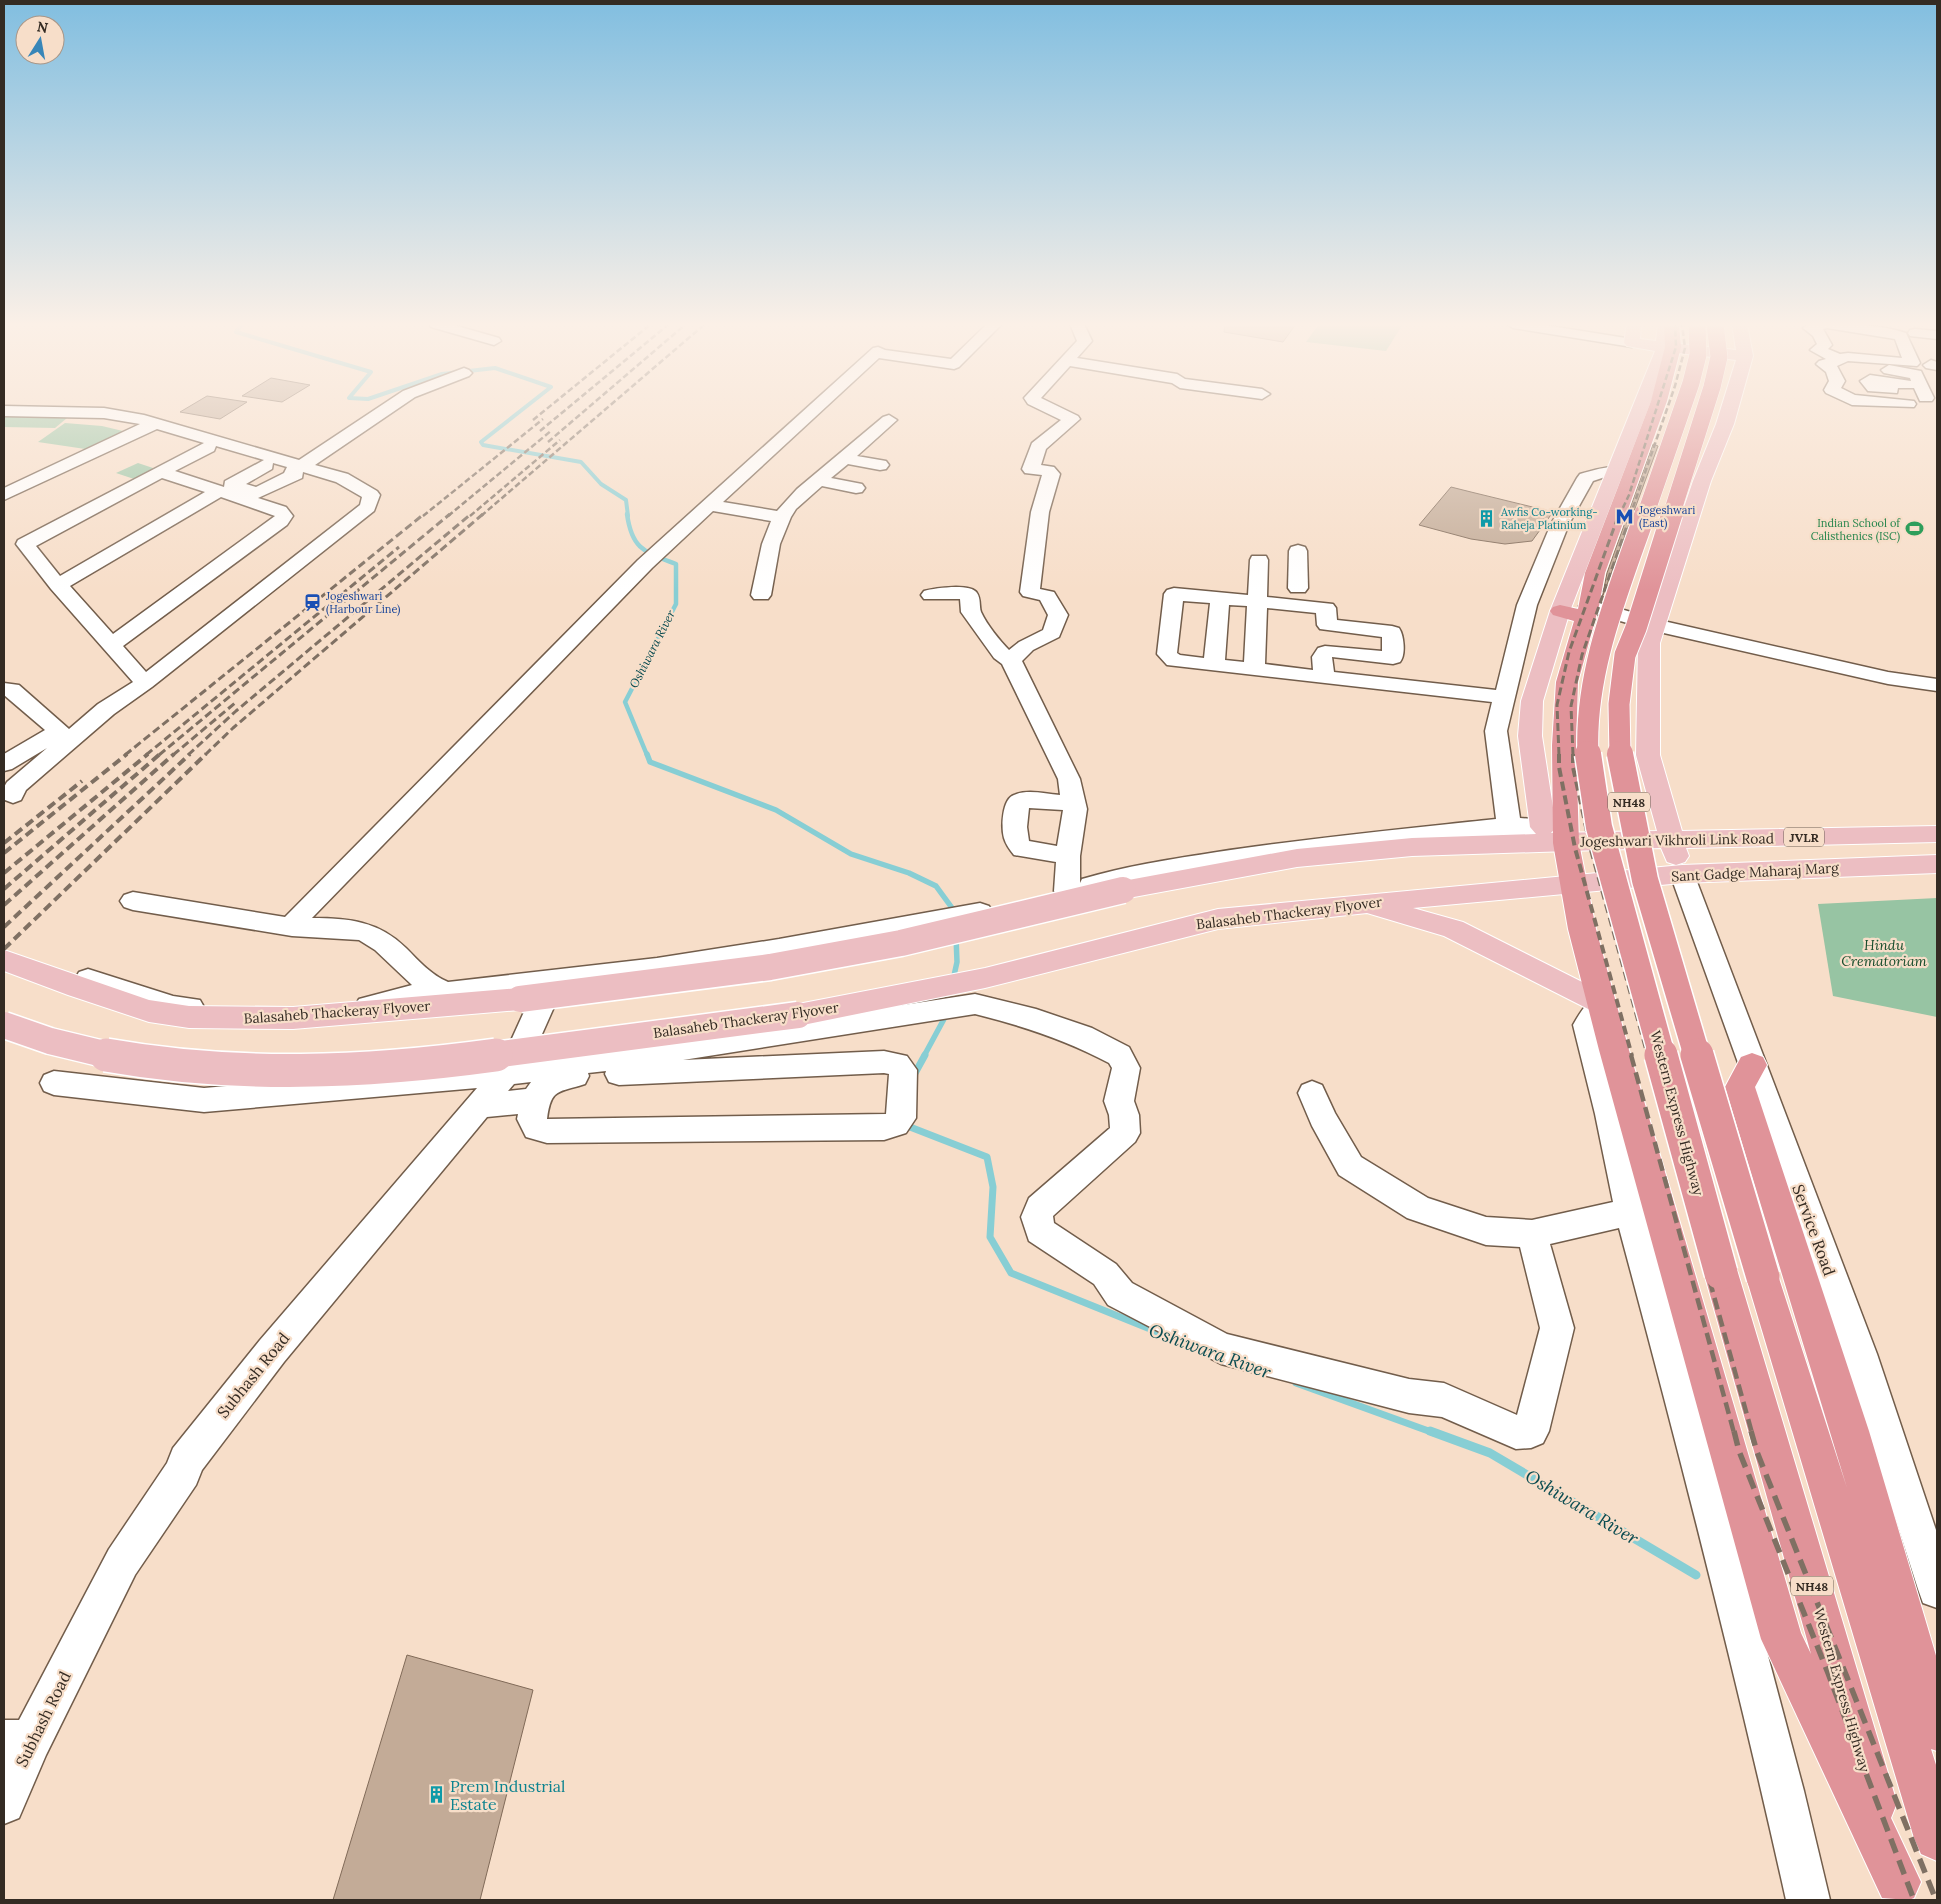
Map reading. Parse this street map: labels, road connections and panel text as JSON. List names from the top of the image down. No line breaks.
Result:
{"streets":{"highway":["NH48","Western Express Highway"],"main road":["JVLR","Jogeshwari Vikhroli Link Road","Sant Gadge Maharaj Marg","Balasaheb Thackeray Flyover"],"street":["Service Road","Subhash Road"]},"crossings":[["Jogeshwari Vikhroli Link Road","Balasaheb Thackeray Flyover"],["Sant Gadge Maharaj Marg","Balasaheb Thackeray Flyover"],["Sant Gadge Maharaj Marg","Service Road"]],"water":["Oshiwara River"],"parks":["Hindu Crematoriam"],"places":{"metro station":["Jogeshwari (East)"],"building":["Awfis Co-working- Raheja Platinium","Prem Industrial Estate"],"sports":["Indian School of Calisthenics (ISC)"],"station":["Jogeshwari (Harbour Line)"]},"north":"top"}
